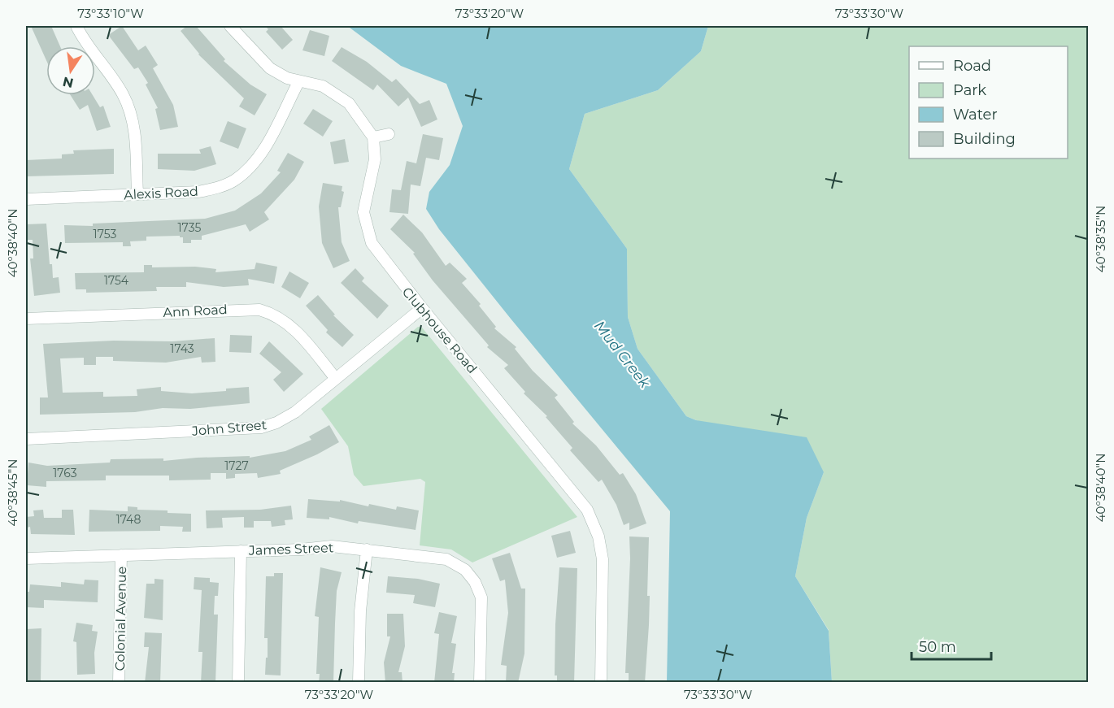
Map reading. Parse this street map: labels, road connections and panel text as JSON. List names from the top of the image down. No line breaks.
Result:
{"streets":{"street":["Alexis Road","Ann Road","Clubhouse Road","John Street","James Street","Colonial Avenue"]},"crossings":[["Ann Road","John Street"],["Clubhouse Road","John Street"],["James Street","Colonial Avenue"]],"water":["Mud Creek"],"house_numbers":["1735","1753","1754","1743","1727","1763","1748"],"legend":["Road","Park","Water","Building"],"scale_bar":"50 m","north":"bottom","coordinates":["73°33'10\"W","73°33'20\"W","73°33'30\"W","40°38'35\"N","40°38'40\"N","40°38'45\"N"]}
